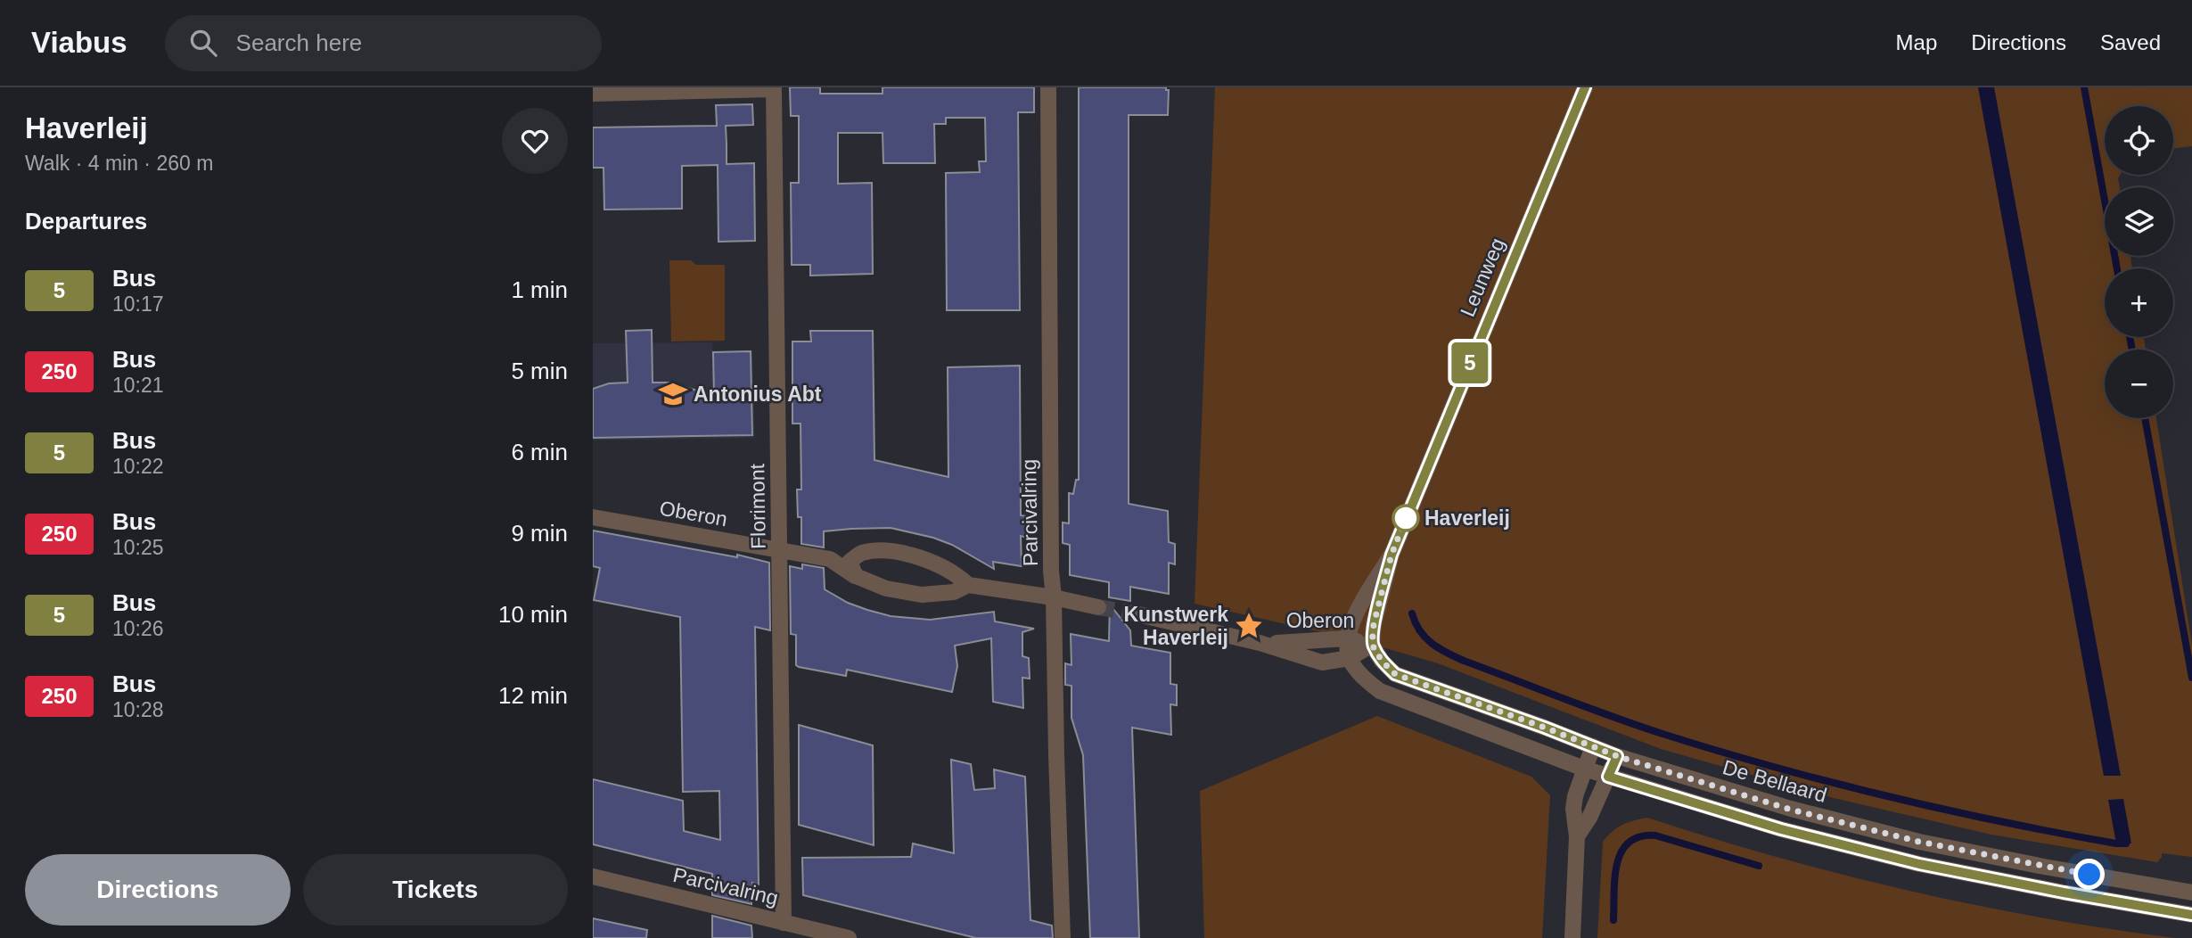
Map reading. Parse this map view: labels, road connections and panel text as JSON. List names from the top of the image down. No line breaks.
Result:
{"streets":{"street":["Leunweg","Florimont","Parcivalring","Oberon","De Bellaard"]},"crossings":[["Leunweg","Oberon"],["Leunweg","De Bellaard"],["Florimont","Parcivalring"],["Florimont","Oberon"],["Parcivalring","Oberon"],["Oberon","De Bellaard"]],"places":{"school or university":["Antonius Abt"],"other":["Haverleij"],"place":["Kunstwerk Haverleij"]},"lines":["bus line 5"],"page":{"header":"Viabus","search":"Search here","nav":["Map","Directions","Saved"],"heading":[["Haverleij","Walk · 4 min · 260 m"],"Departures"],"on_map":"5","map_buttons":["+","−"],"list":[{"mark":"5","name":"Bus","note":"10:17","value":"1 min"},{"mark":"250","name":"Bus","note":"10:21","value":"5 min"},{"mark":"5","name":"Bus","note":"10:22","value":"6 min"},{"mark":"250","name":"Bus","note":"10:25","value":"9 min"},{"mark":"5","name":"Bus","note":"10:26","value":"10 min"},{"mark":"250","name":"Bus","note":"10:28","value":"12 min"}],"buttons":["Directions","Tickets"]}}
